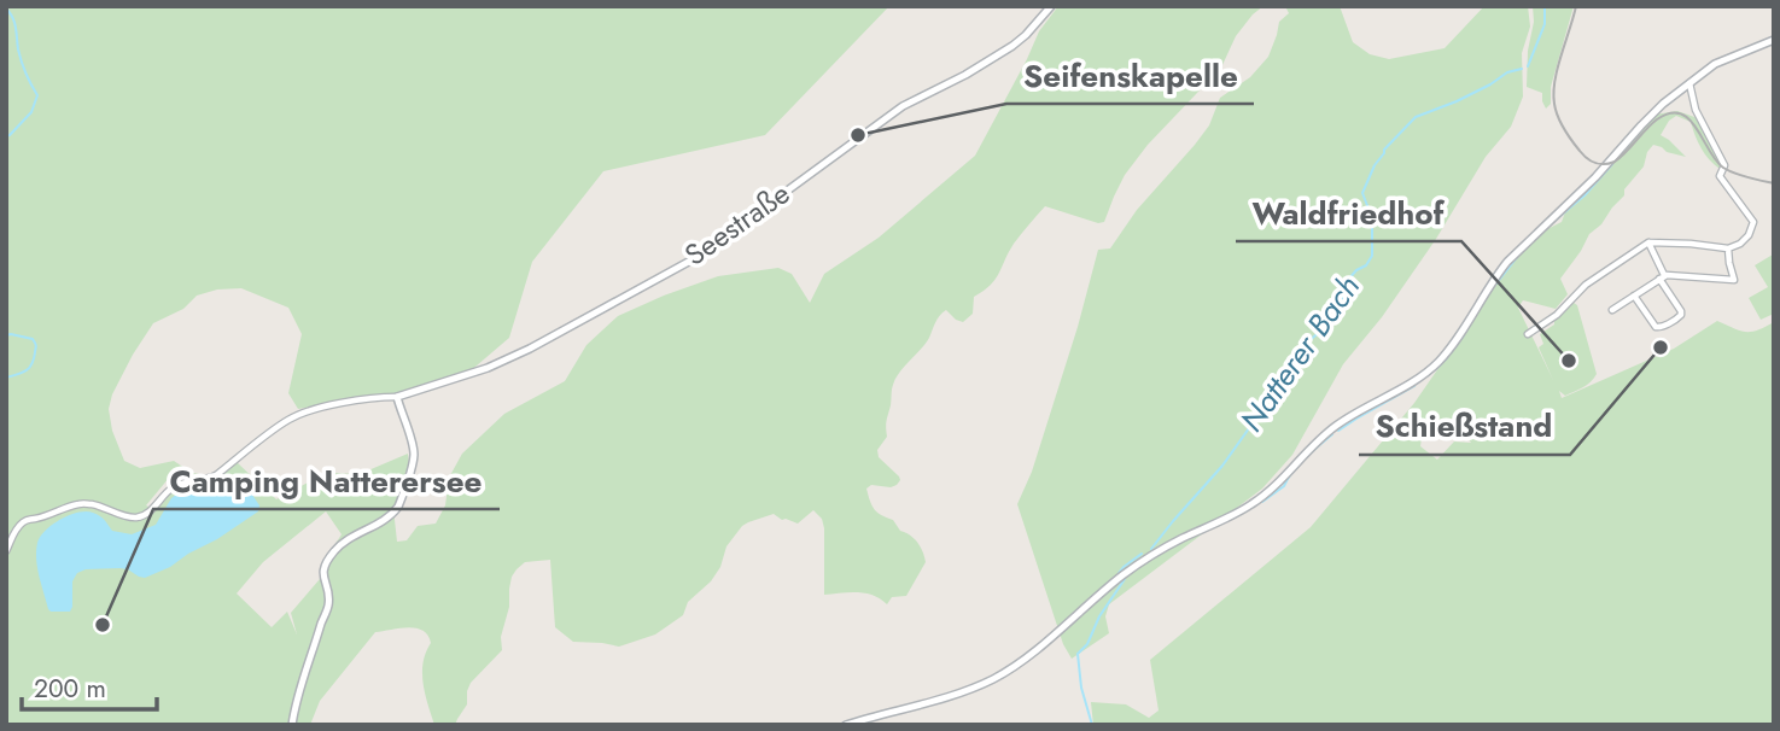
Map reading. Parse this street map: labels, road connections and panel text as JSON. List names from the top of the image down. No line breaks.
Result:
{"streets":{"main road":["Seestraße"]},"water":["Natterer Bach"],"places":["Seifenskapelle","Schießstand","Waldfriedhof","Camping Natterersee"],"scale_bar":"200 m"}
